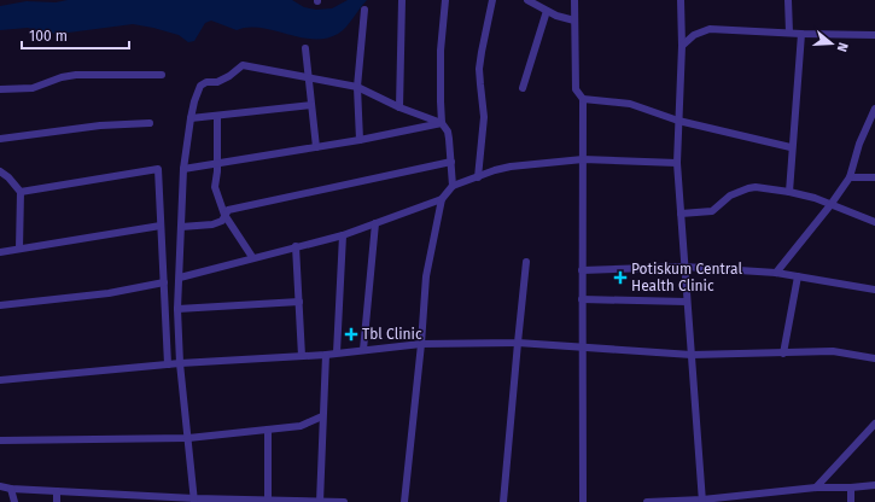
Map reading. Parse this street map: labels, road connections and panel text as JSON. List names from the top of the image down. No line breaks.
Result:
{"places":{"health":["Potiskum Central Health Clinic","Tbl Clinic"]},"scale_bar":"100 m","north":"right"}
